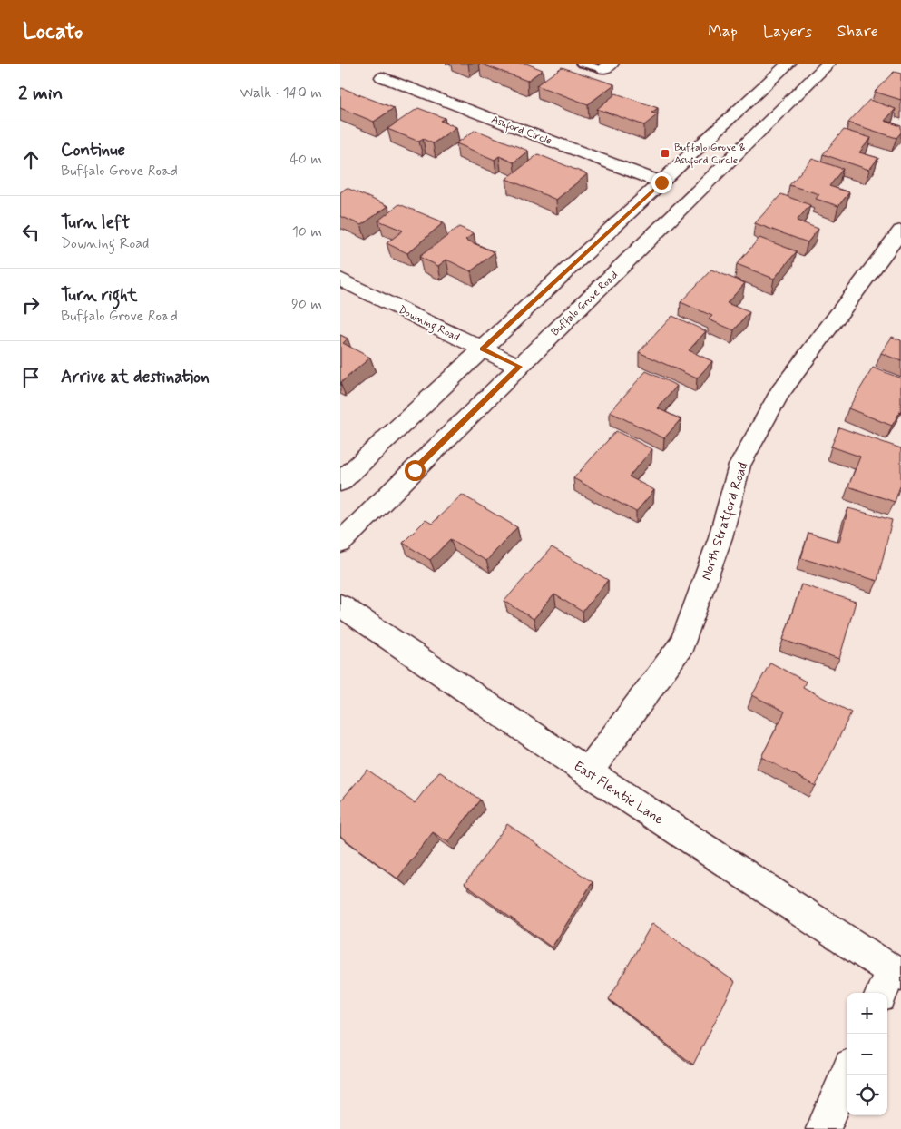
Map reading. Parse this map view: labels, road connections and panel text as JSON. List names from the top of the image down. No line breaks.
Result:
{"streets":{"street":["Ashford Circle","Buffalo Grove Road","Downing Road","North Stratford Road","East Flentie Lane"]},"crossings":[["Buffalo Grove Road","Downing Road"],["North Stratford Road","East Flentie Lane"]],"places":{"transit":["Buffalo Grove & Ashford Circle"]},"page":{"header":"Locato","nav":["Map","Layers","Share"],"heading":["2 min","Walk · 140 m"],"list":[["Continue","Buffalo Grove Road","40 m"],["Turn left","Downing Road","10 m"],["Turn right","Buffalo Grove Road","90 m"],"Arrive at destination"],"map_buttons":["+","−"]}}
